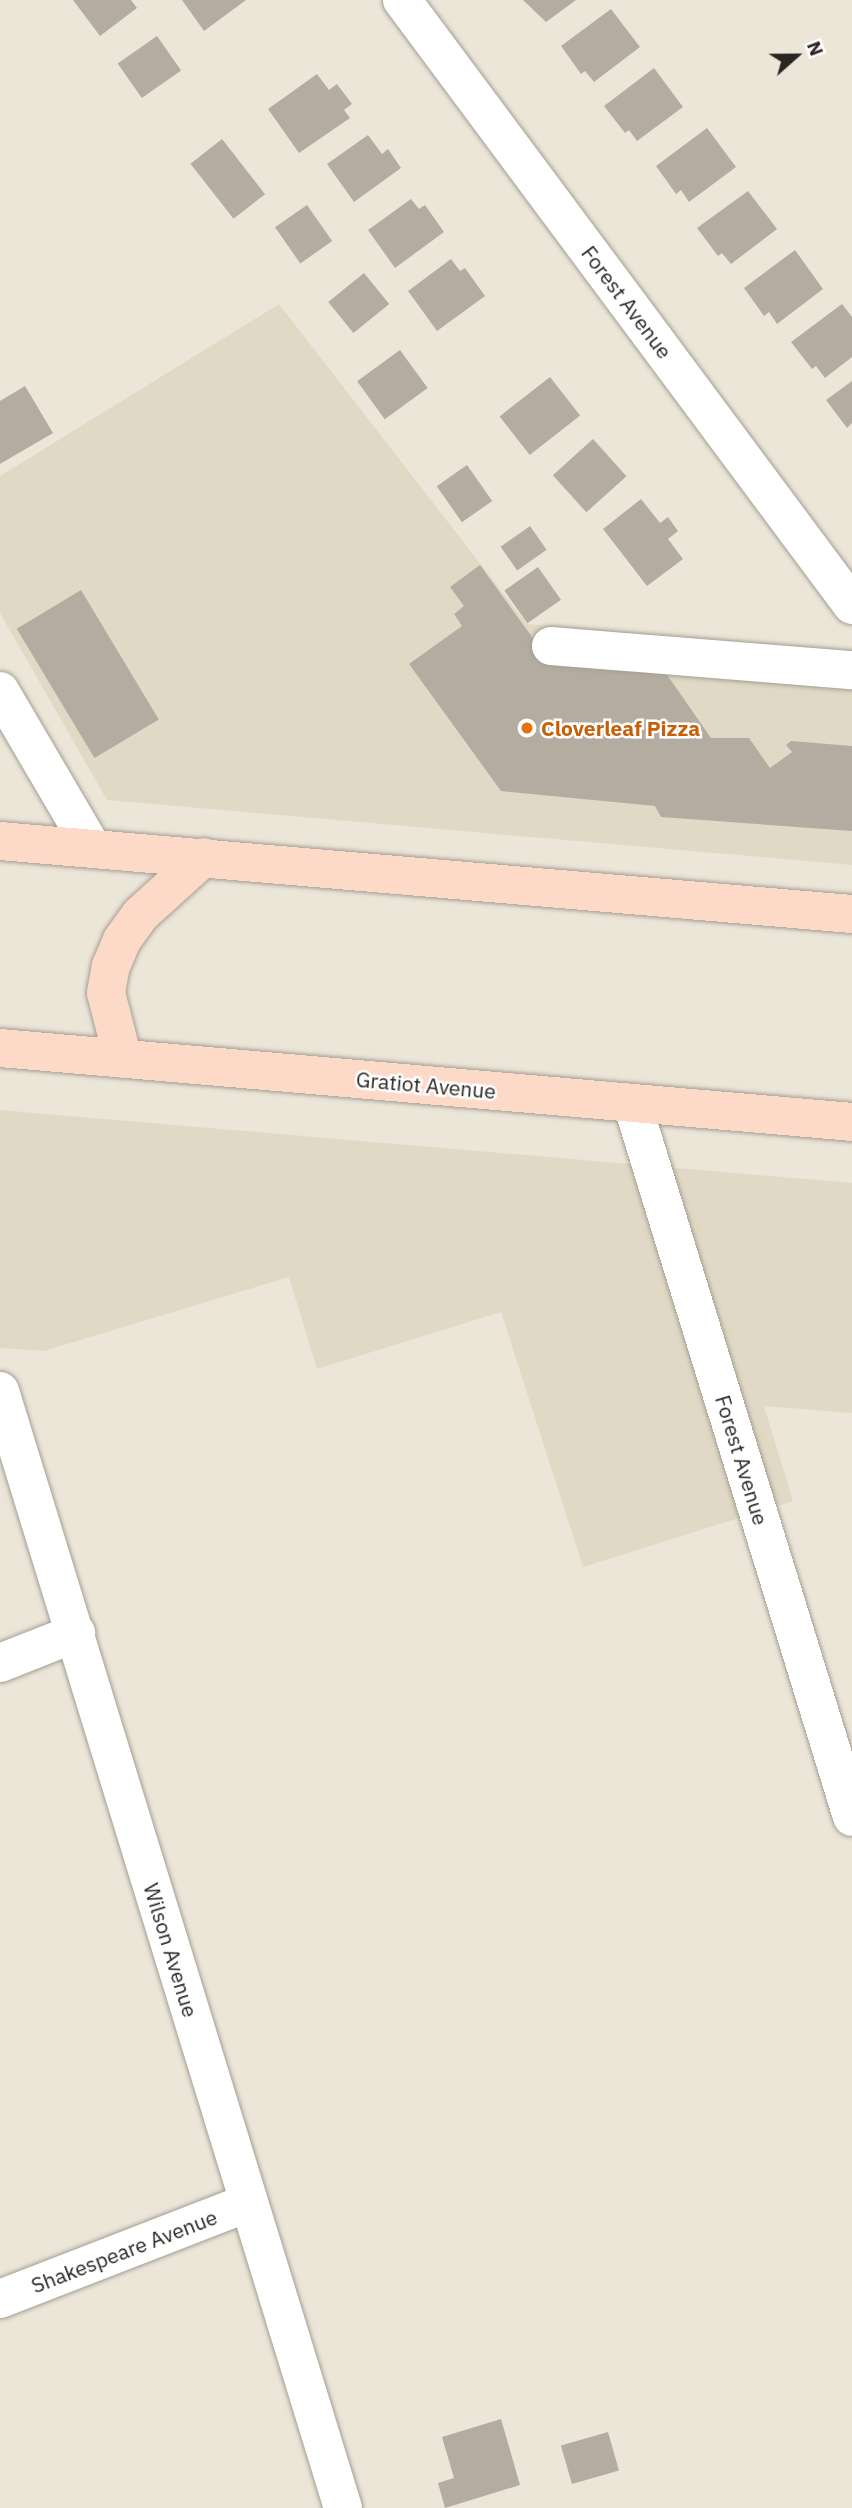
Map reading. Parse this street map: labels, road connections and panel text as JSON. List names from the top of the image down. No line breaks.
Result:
{"streets":{"main road":["Gratiot Avenue"],"street":["Forest Avenue","Wilson Avenue","Shakespeare Avenue"]},"crossings":[["Forest Avenue","Gratiot Avenue"],["Wilson Avenue","Shakespeare Avenue"]],"places":["Cloverleaf Pizza"],"north":"right"}
